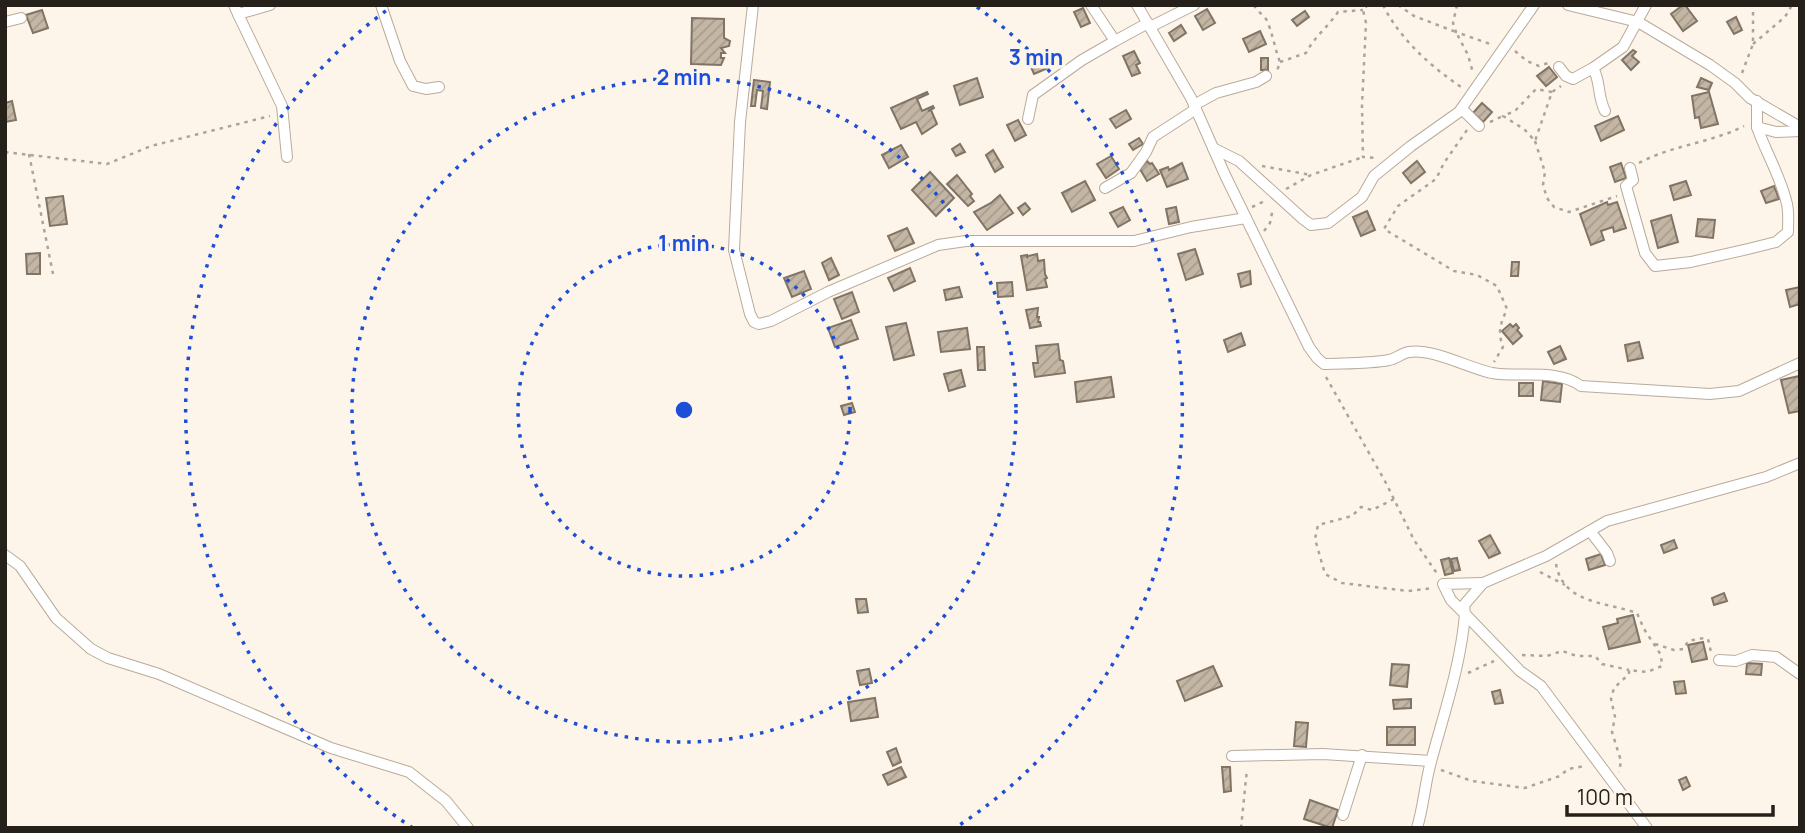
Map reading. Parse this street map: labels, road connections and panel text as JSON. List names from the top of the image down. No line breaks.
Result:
{"scale_bar":"100 m","rings":["3 min","2 min","1 min"]}
